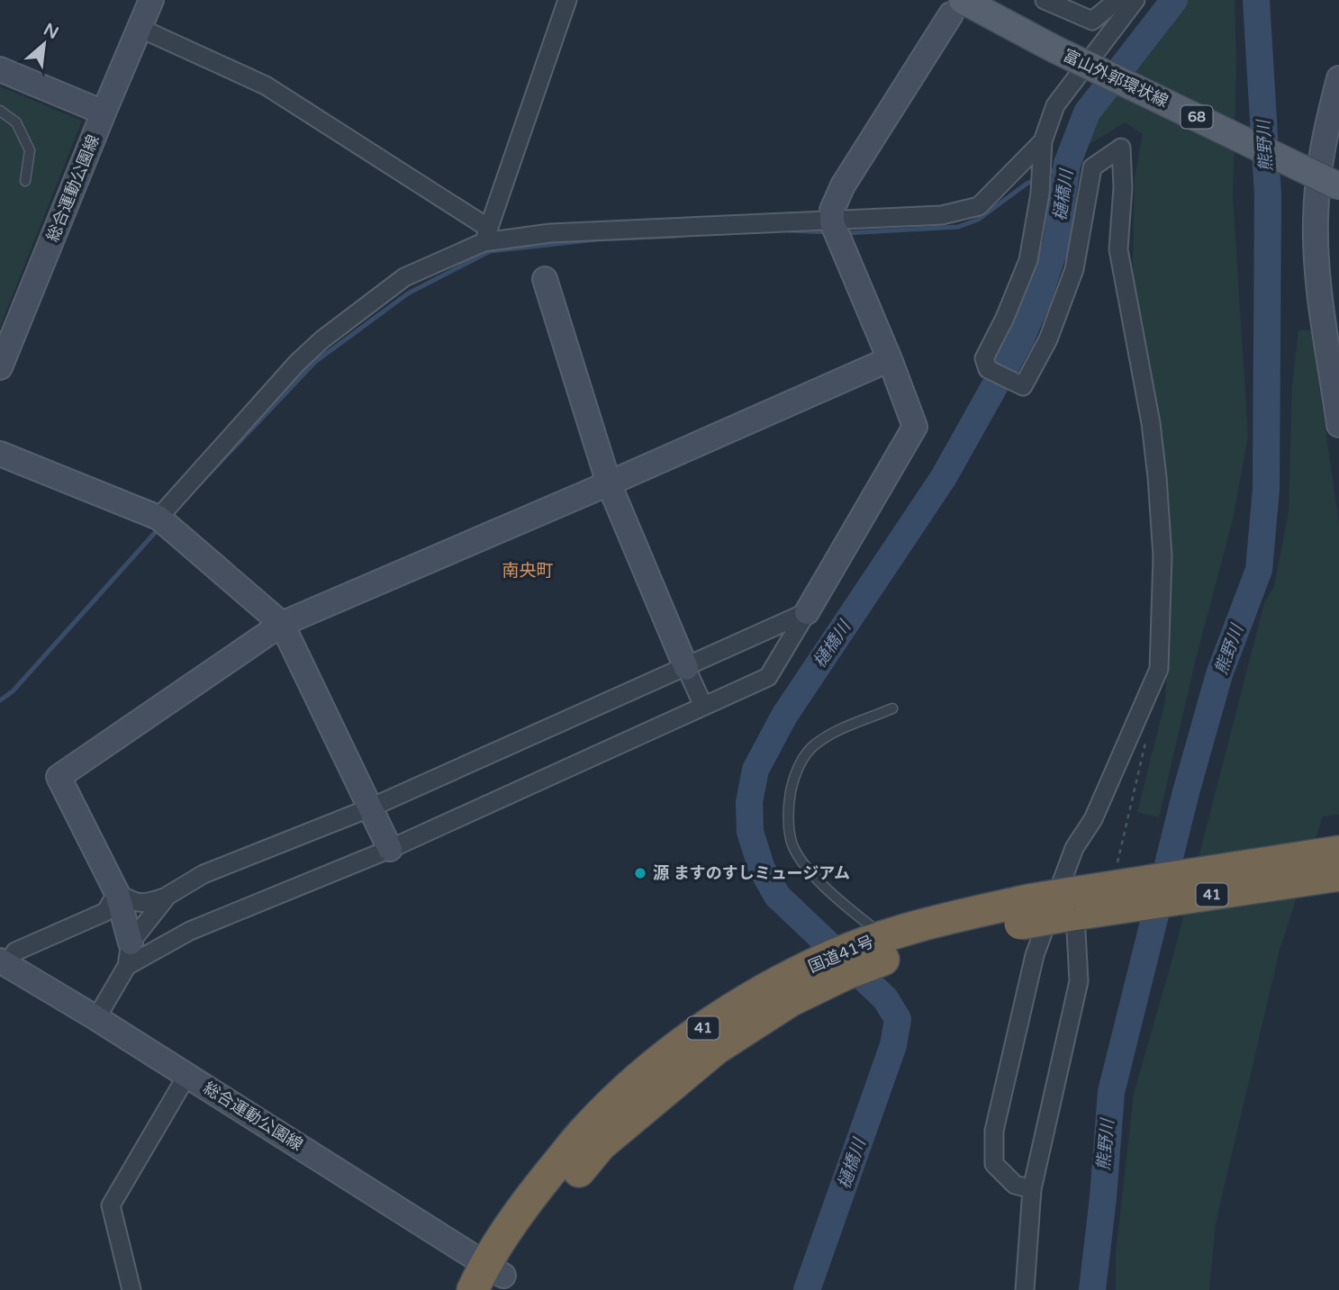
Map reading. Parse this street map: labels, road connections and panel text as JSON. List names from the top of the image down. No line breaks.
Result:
{"streets":{"highway":["41","国道41号"],"main road":["富山外郭環状線","68"],"street":["総合運動公園線"]},"crossings":[["総合運動公園線","国道41号"]],"districts":["南央町"],"water":["熊野川","樋橋川"],"places":["源 ますのすしミュージアム"],"north":"top right"}
